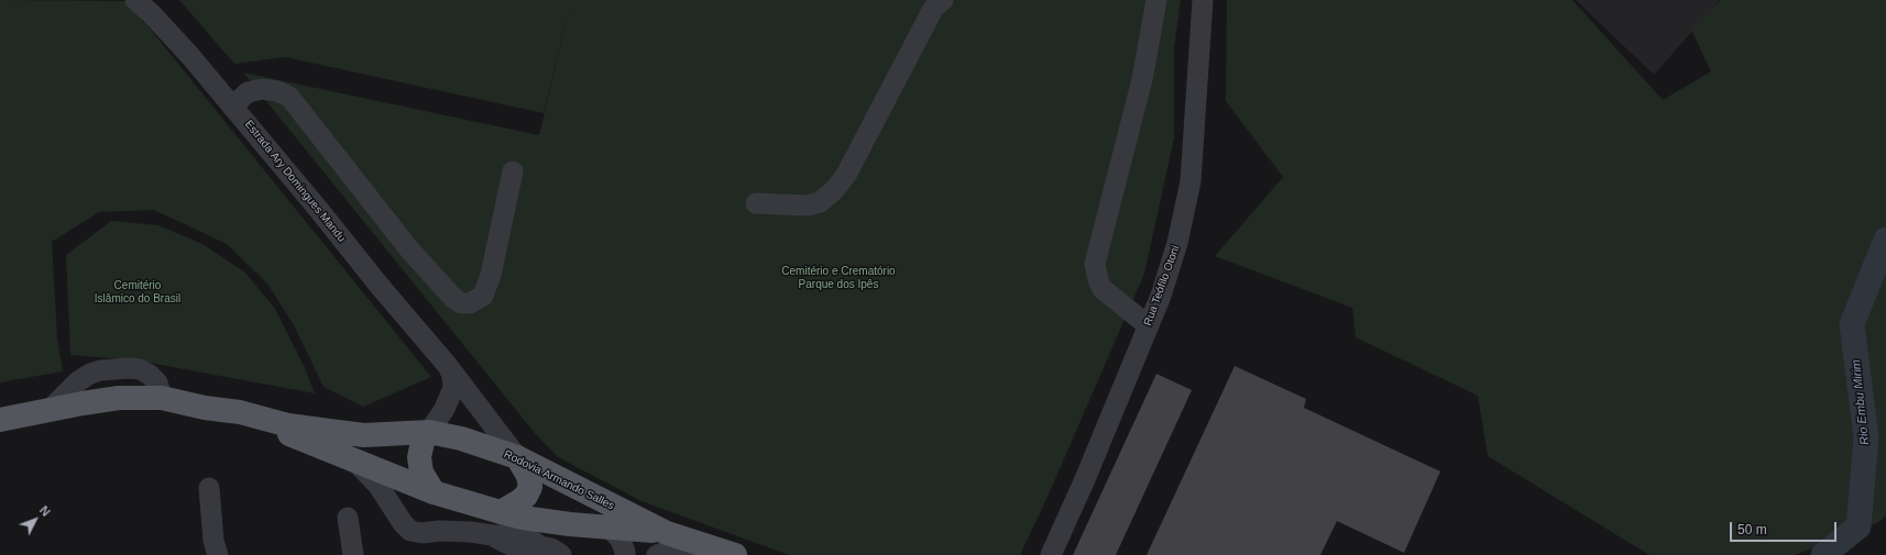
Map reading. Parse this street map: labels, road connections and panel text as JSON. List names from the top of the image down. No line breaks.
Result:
{"streets":{"main road":["Rodovia Armando Salles"],"street":["Estrada Ary Domingues Mandu","Rua Teófilo Otoni"]},"crossings":[["Estrada Ary Domingues Mandu","Rodovia Armando Salles"]],"water":["Rio Embu Mirim"],"parks":["Cemitério e Crematório Parque dos Ipês","Cemitério Islâmico do Brasil"],"scale_bar":"50 m","north":"top right"}
